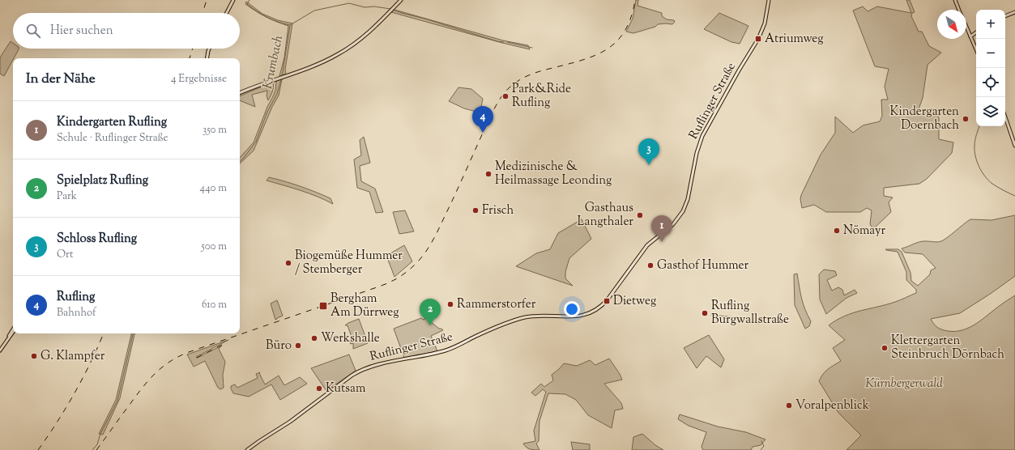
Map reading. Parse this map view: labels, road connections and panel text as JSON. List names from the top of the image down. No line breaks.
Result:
{"streets":{"street":["Ruflinger Straße"]},"water":["Krumbach"],"parks":["Kürnbergerwald"],"places":{"transit":["Atriumweg","Dietweg","Bergham Am Dürrweg"],"other":["Park&Ride Rufling","Kindergarten Doernbach","Medizinische & Heilmassage Leonding","Frisch","Gasthaus Langthaler","Nömayr","Biogemüße Hummer / Stemberger","Gasthof Hummer","Rammerstorfer","Rufling Burgwallstraße","Werkshalle","Büro","Klettergarten Steinbruch Dörnbach","G. Klampfer","Kutsam","Voralpenblick"]},"north":"bottom right","page":{"map_buttons":["+","−"],"search":"Hier suchen","heading":["In der Nähe","4 Ergebnisse"],"list":[{"mark":"1","name":"Kindergarten Rufling","note":"Schule · Ruflinger Straße","value":"350 m"},{"mark":"2","name":"Spielplatz Rufling","note":"Park","value":"440 m"},{"mark":"3","name":"Schloss Rufling","note":"Ort","value":"500 m"},{"mark":"4","name":"Rufling","note":"Bahnhof","value":"610 m"}],"pins":["4","3","1","2"]}}
